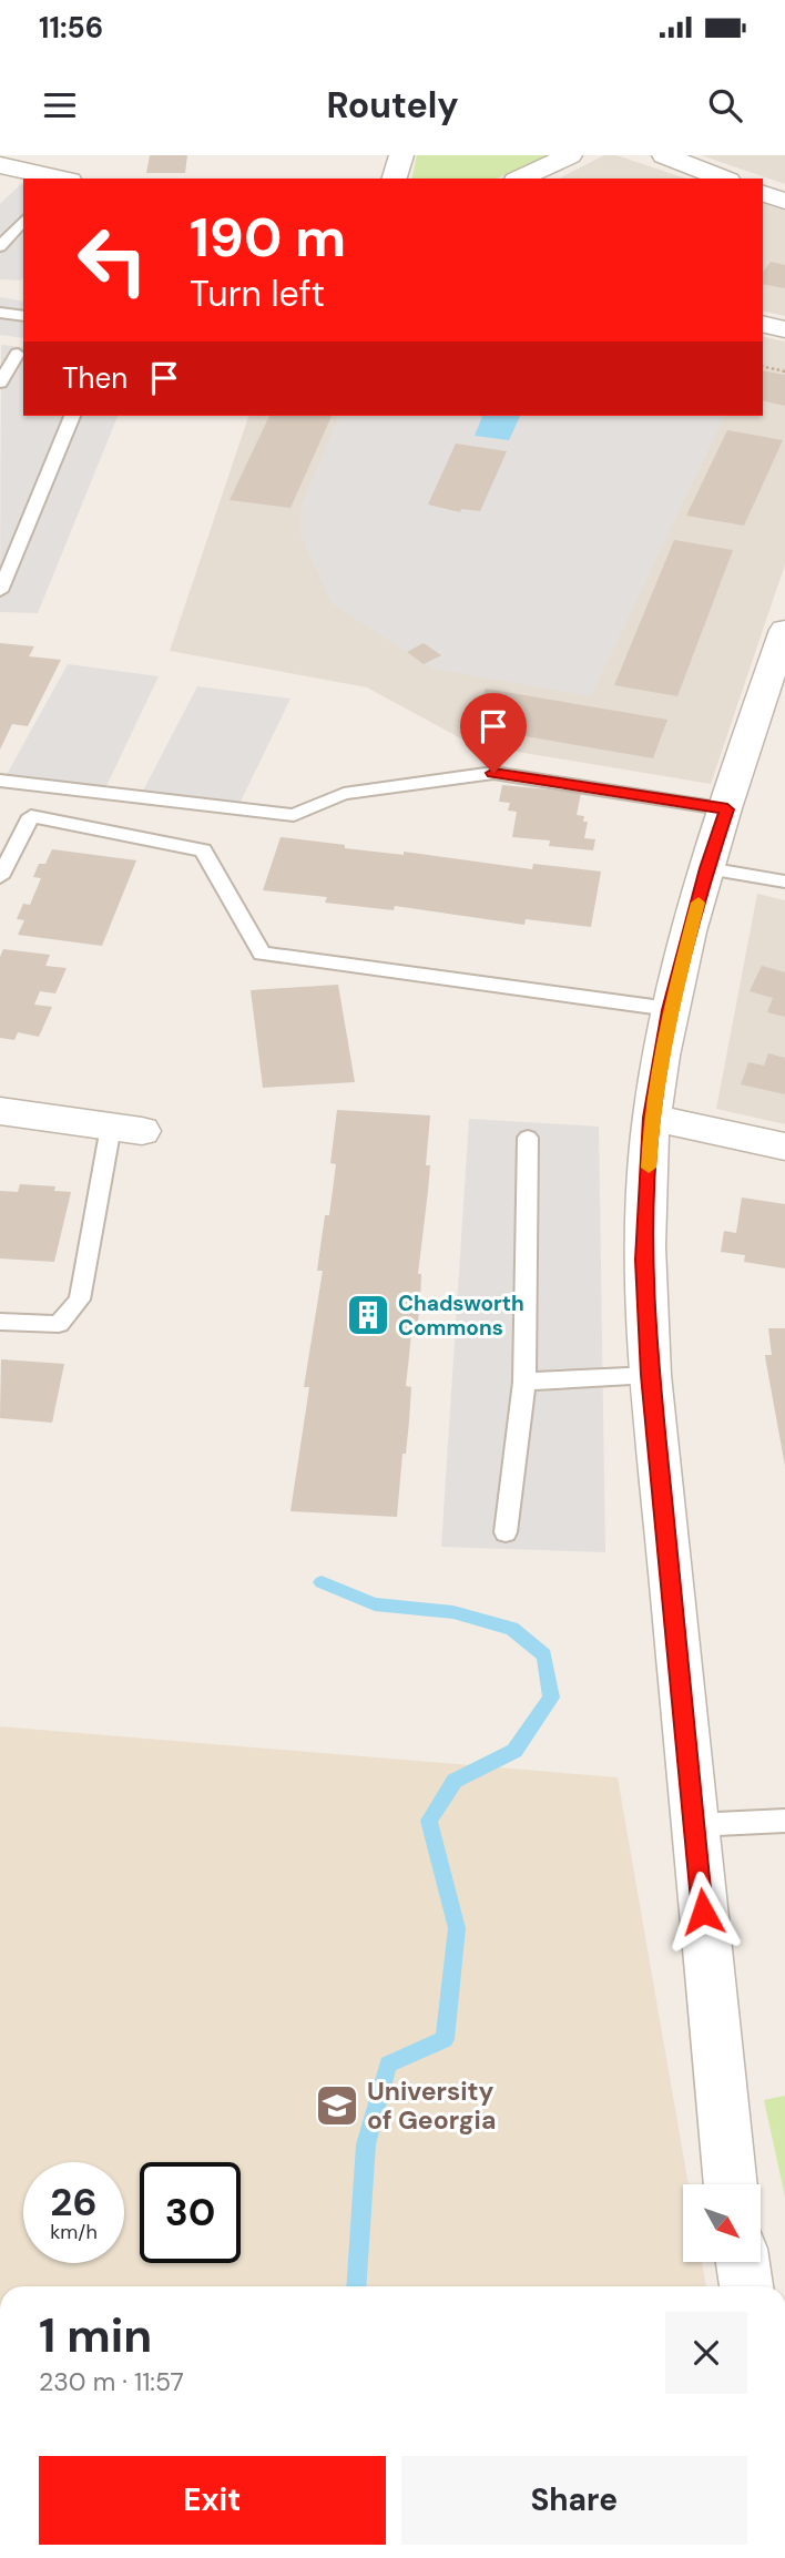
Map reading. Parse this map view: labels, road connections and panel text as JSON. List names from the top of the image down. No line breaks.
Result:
{"places":{"building":["Chadsworth Commons"],"school or university":["University of Georgia"]},"north":"bottom right","page":{"status":"11:56","header":"Routely","turn":["190 m","Turn left"],"then":"Then","speed":"26 km/h","limit":"30","heading":["1 min","230 m · 11:57"],"buttons":["Exit","Share"]}}
